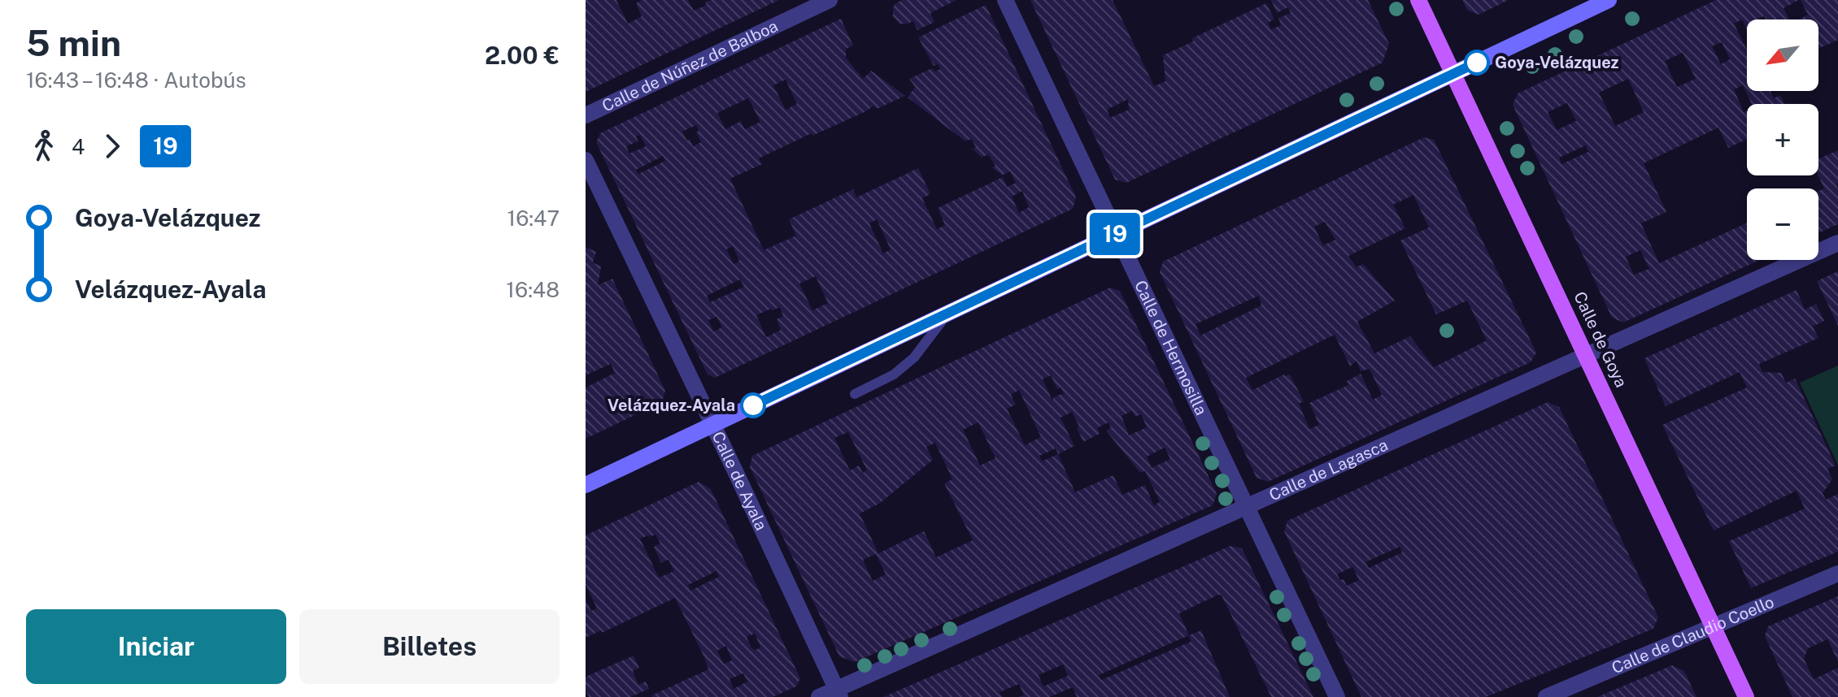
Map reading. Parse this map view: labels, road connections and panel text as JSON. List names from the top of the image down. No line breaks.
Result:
{"streets":{"main road":["Calle de Goya"],"street":["Calle de Núñez de Balboa","Calle de Hermosilla","Calle de Lagasca","Calle de Ayala","Calle de Claudio Coello"]},"crossings":[["Calle de Goya","Calle de Lagasca"],["Calle de Goya","Calle de Claudio Coello"],["Calle de Hermosilla","Calle de Lagasca"],["Calle de Lagasca","Calle de Ayala"]],"places":["Goya-Velázquez","Velázquez-Ayala"],"lines":["bus line 19"],"north":"bottom left","page":{"heading":["5 min","16:43 – 16:48 · Autobús","2.00 €"],"on_map":"19","map_buttons":["+","−"],"legs":["4","19"],"list":[{"name":"Goya-Velázquez","value":"16:47"},{"name":"Velázquez-Ayala","value":"16:48"}],"buttons":["Iniciar","Billetes"]}}
